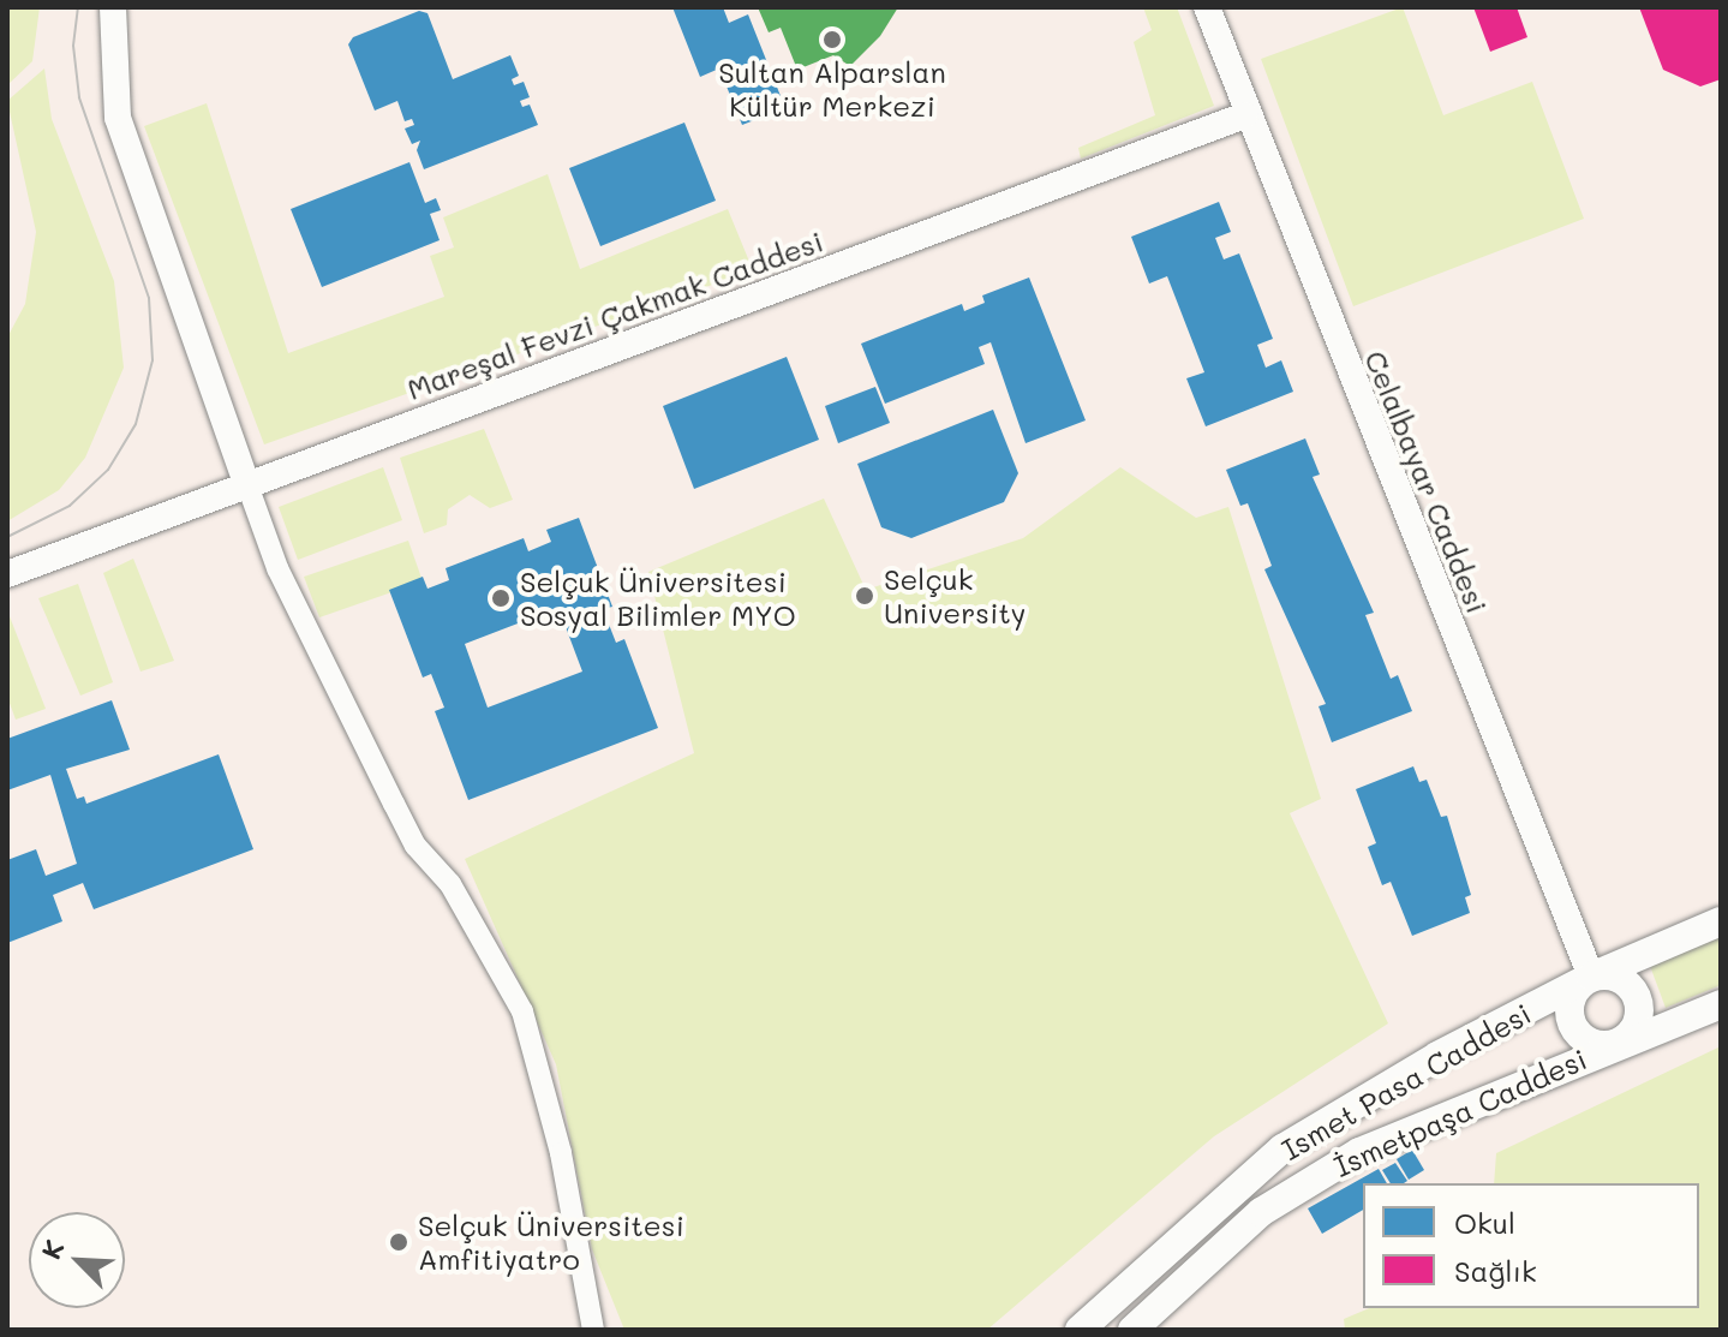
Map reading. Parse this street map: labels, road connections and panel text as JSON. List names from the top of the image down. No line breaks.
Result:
{"streets":{"main road":["Ismet Pasa Caddesi","İsmetpaşa Caddesi"],"street":["Mareşal Fevzi Çakmak Caddesi","Celalbayar Caddesi"]},"crossings":[["Mareşal Fevzi Çakmak Caddesi","Celalbayar Caddesi"],["Celalbayar Caddesi","Ismet Pasa Caddesi"],["Celalbayar Caddesi","İsmetpaşa Caddesi"],["Ismet Pasa Caddesi","İsmetpaşa Caddesi"]],"places":["Sultan Alparslan Kültür Merkezi","Selçuk University","Selçuk Üniversitesi Sosyal Bilimler MYO","Selçuk Üniversitesi Amfitiyatro"],"legend":["Okul","Sağlık"],"north":"top left"}
